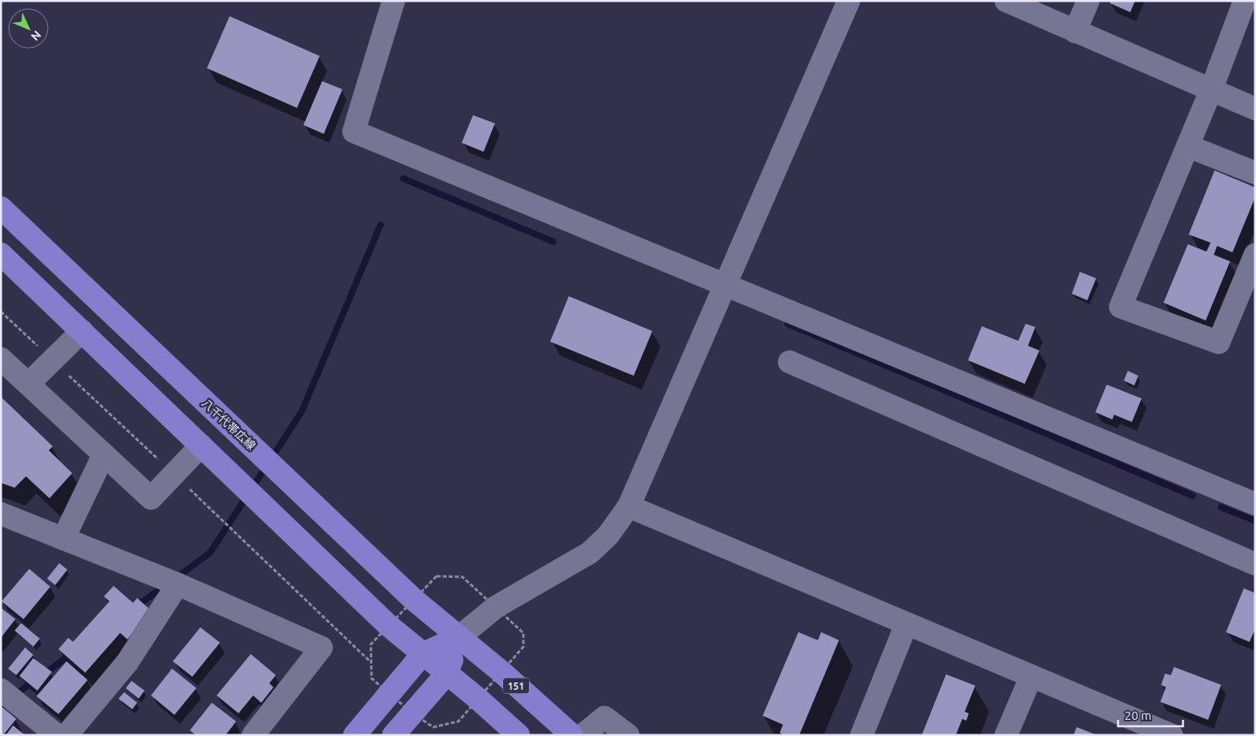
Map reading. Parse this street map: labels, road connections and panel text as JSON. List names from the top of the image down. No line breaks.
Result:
{"streets":{"main road":["八千代帯広線","151"]},"crossings":[["八千代帯広線","151"]],"scale_bar":"20 m","north":"bottom right"}
